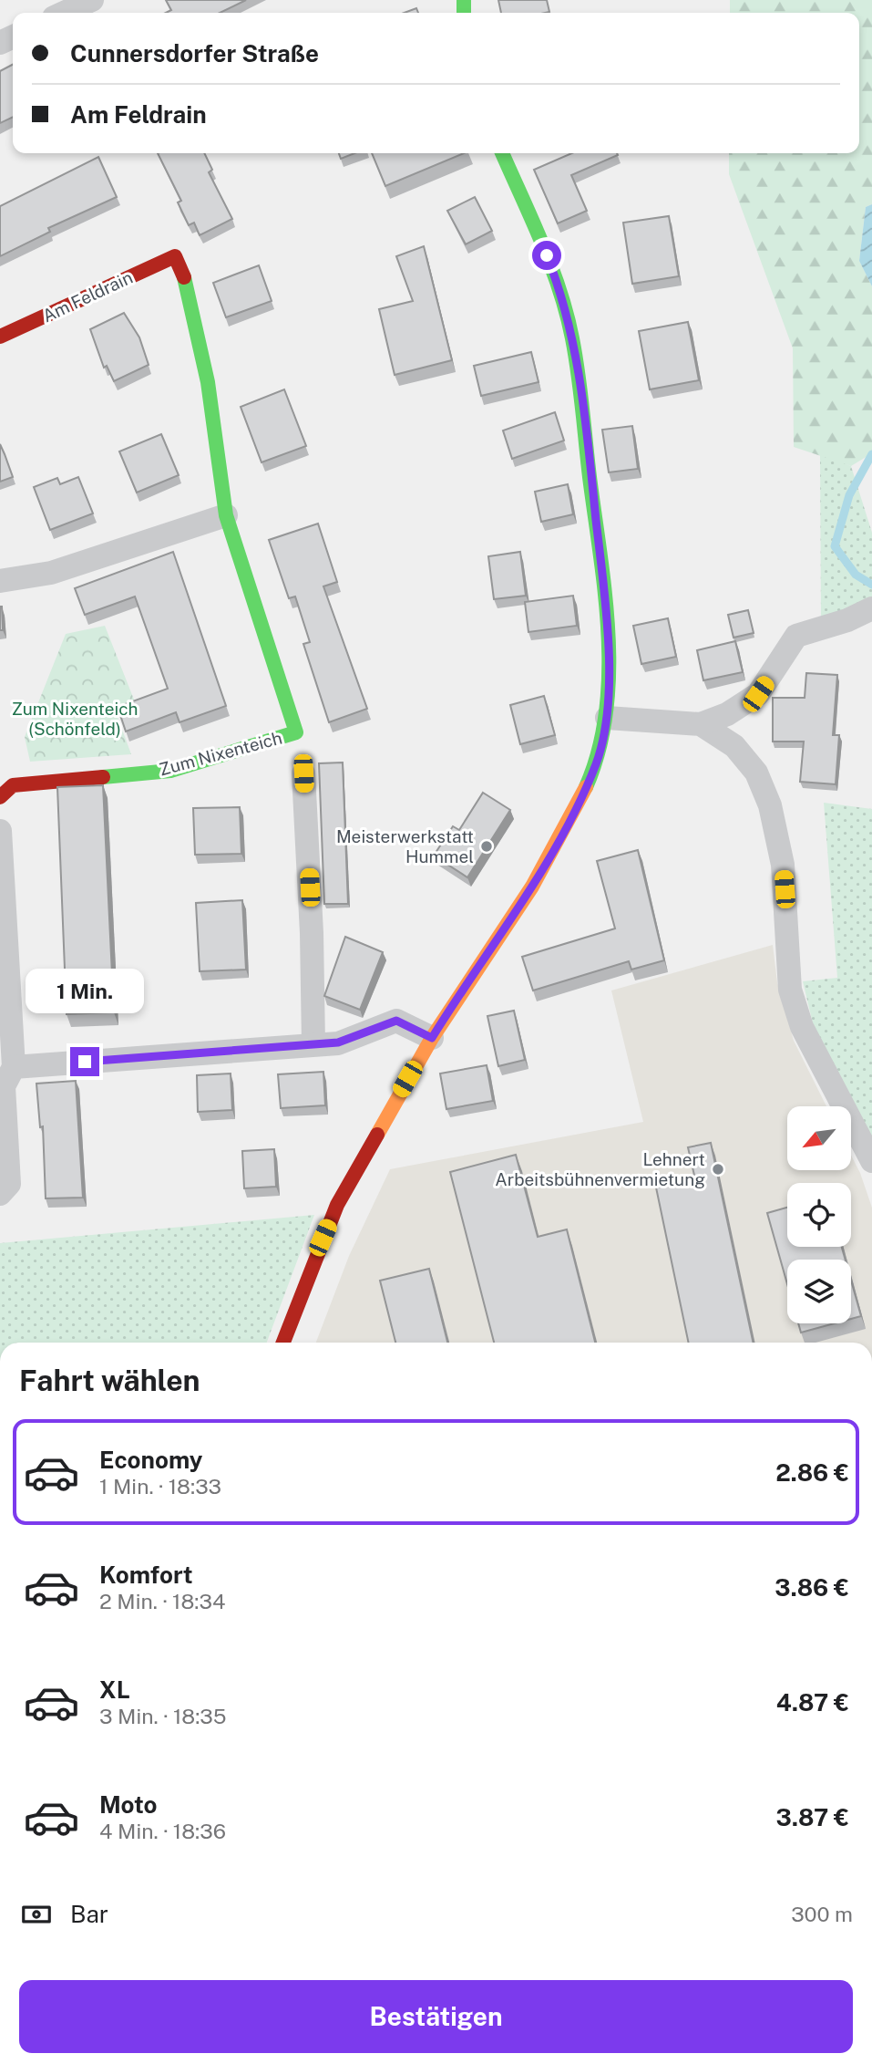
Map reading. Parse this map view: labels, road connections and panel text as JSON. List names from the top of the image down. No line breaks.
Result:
{"streets":{"street":["Am Feldrain","Zum Nixenteich"]},"crossings":[["Am Feldrain","Zum Nixenteich"]],"parks":["Zum Nixenteich (Schönfeld)"],"places":["Meisterwerkstatt Hummel","Lehnert Arbeitsbühnenvermietung"],"north":"bottom left","page":{"banner":["Cunnersdorfer Straße","Am Feldrain"],"bubble":"1 Min.","heading":"Fahrt wählen","list":[{"name":"Economy","note":"1 Min. · 18:33","value":"2.86 €"},{"name":"Komfort","note":"2 Min. · 18:34","value":"3.86 €"},{"name":"XL","note":"3 Min. · 18:35","value":"4.87 €"},{"name":"Moto","note":"4 Min. · 18:36","value":"3.87 €"}],"pay":["Bar","300 m"],"buttons":"Bestätigen"}}
